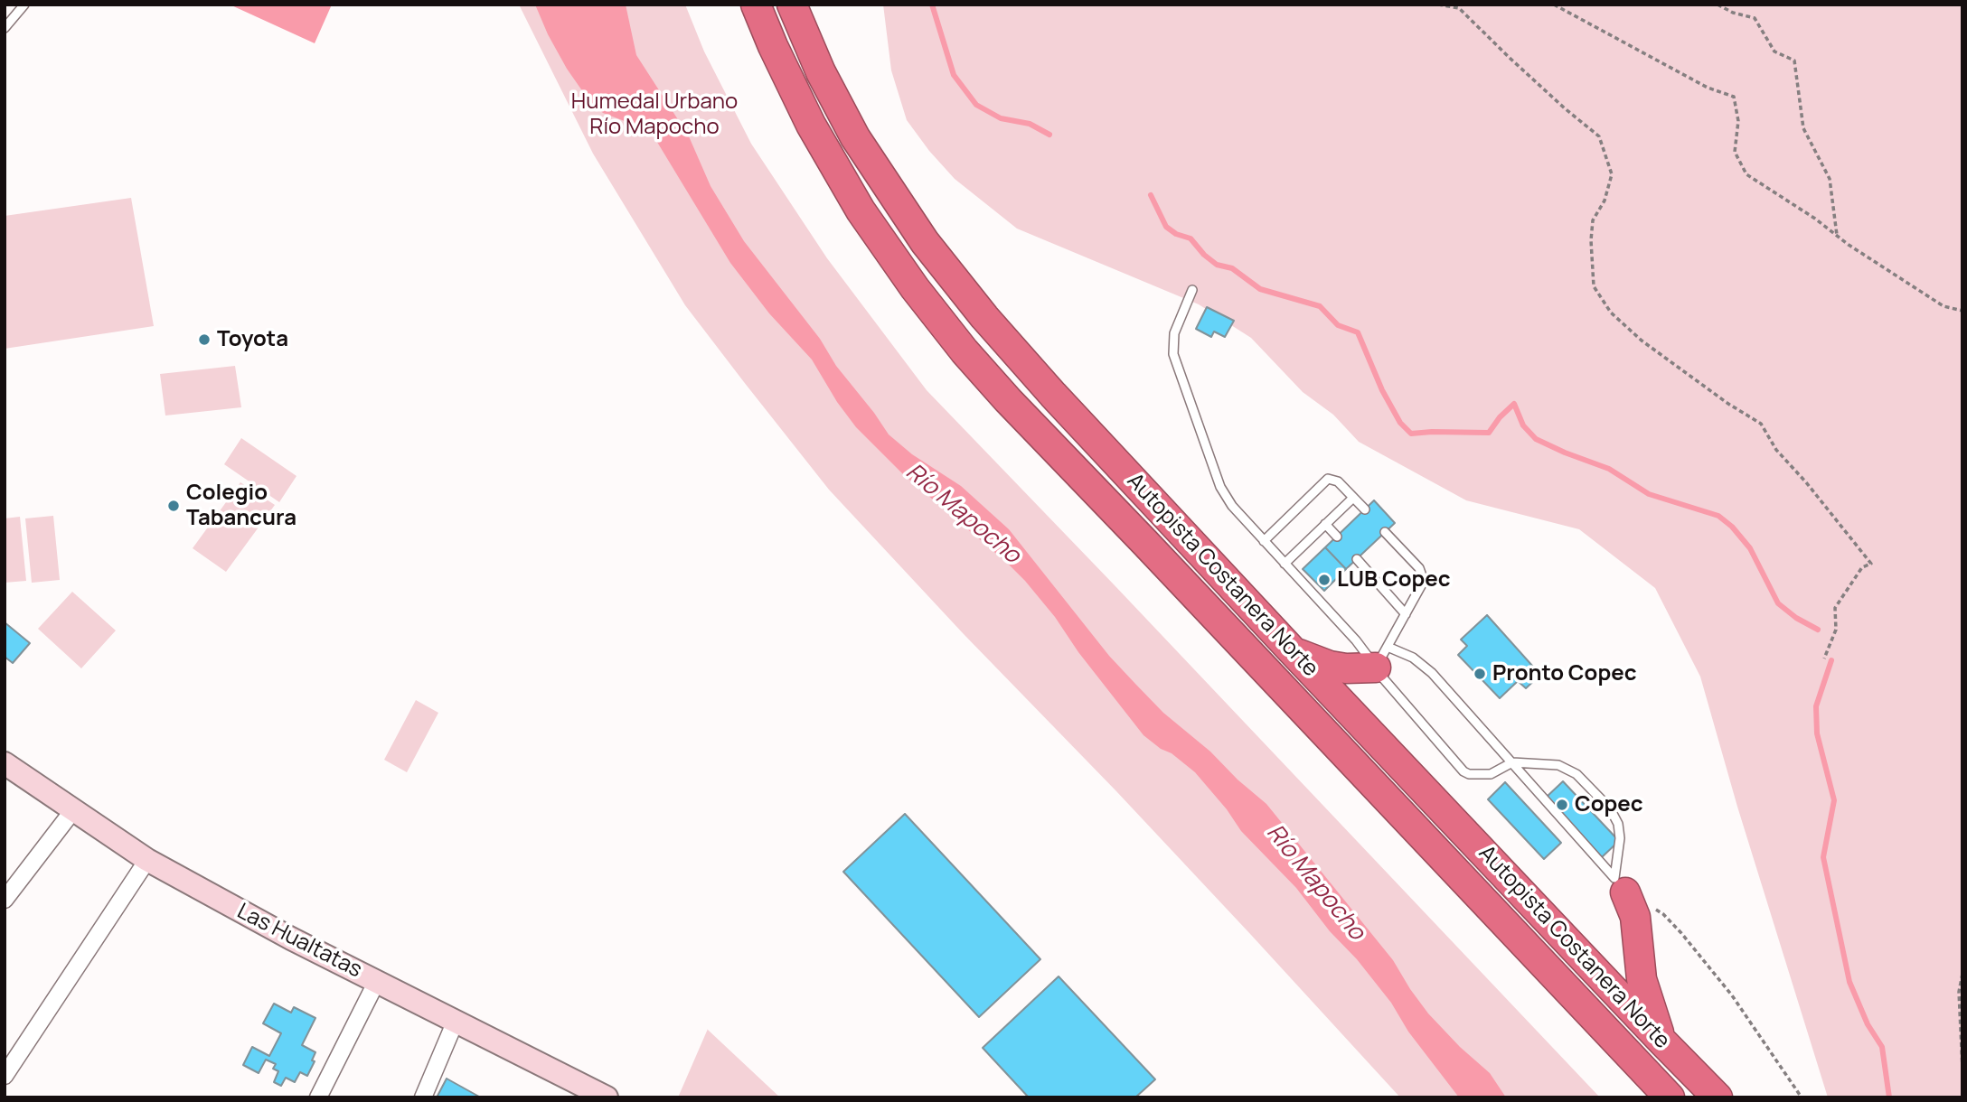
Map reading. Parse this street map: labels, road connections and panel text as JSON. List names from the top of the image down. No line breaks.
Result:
{"streets":{"highway":["Autopista Costanera Norte"],"street":["Las Hualtatas"]},"water":["Río Mapocho"],"parks":["Humedal Urbano Río Mapocho"],"places":["Toyota","Colegio Tabancura","LUB Copec","Pronto Copec","Copec"]}
